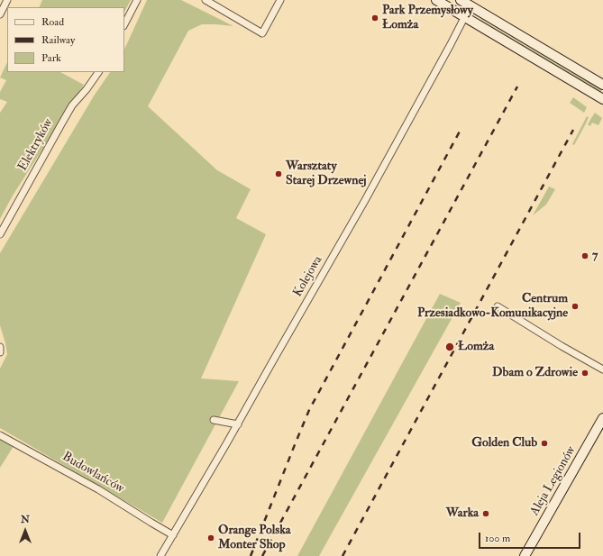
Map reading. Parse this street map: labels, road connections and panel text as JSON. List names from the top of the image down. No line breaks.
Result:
{"streets":{"main road":["Aleja Legionów"],"street":["Elektryków","Kolejowa","Budowlańców"]},"crossings":[["Kolejowa","Budowlańców"]],"places":["Park Przemysłowy Łomża","Warsztaty Starej Drzewnej","7","Centrum Przesiadkowo-Komunikacyjne","Łomża","Dbam o Zdrowie","Golden Club","Warka","Orange Polska Monter Shop"],"legend":["Road","Railway","Park"],"scale_bar":"100 m","north":"top"}
